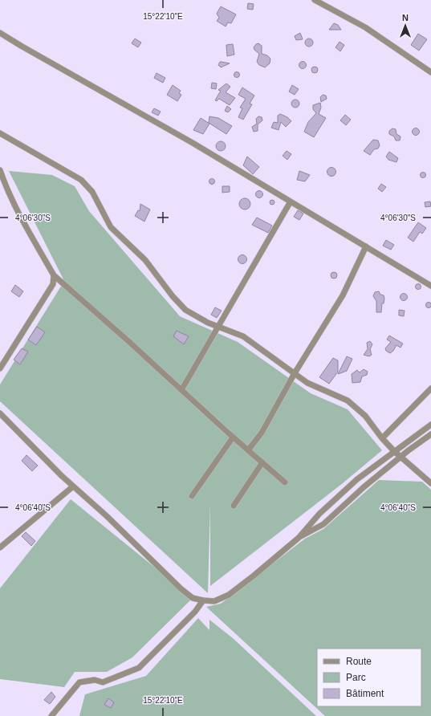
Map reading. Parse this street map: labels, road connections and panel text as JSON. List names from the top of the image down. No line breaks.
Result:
{"legend":["Route","Parc","Bâtiment"],"north":"top","coordinates":["15°22'10\"E","4°06'30\"S","4°06'40\"S"]}
